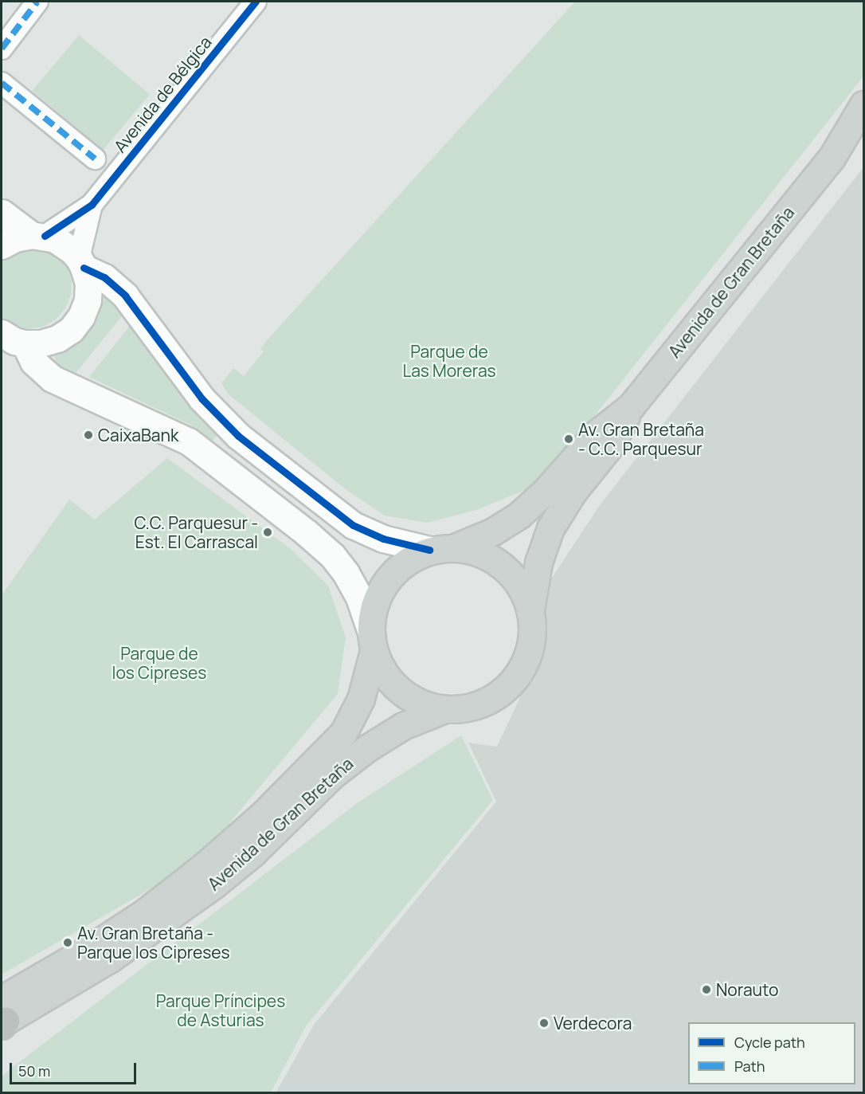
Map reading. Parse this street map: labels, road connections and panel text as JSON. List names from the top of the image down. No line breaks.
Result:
{"streets":{"main road":["Avenida de Gran Bretaña"],"street":["Avenida de Bélgica"]},"parks":["Parque de Las Moreras","Parque de los Cipreses","Parque Príncipes de Asturias"],"places":["CaixaBank","Av. Gran Bretaña - C.C. Parquesur","C.C. Parquesur - Est. El Carrascal","Av. Gran Bretaña - Parque los Cipreses","Norauto","Verdecora"],"legend":["Cycle path","Path"],"scale_bar":"50 m"}
